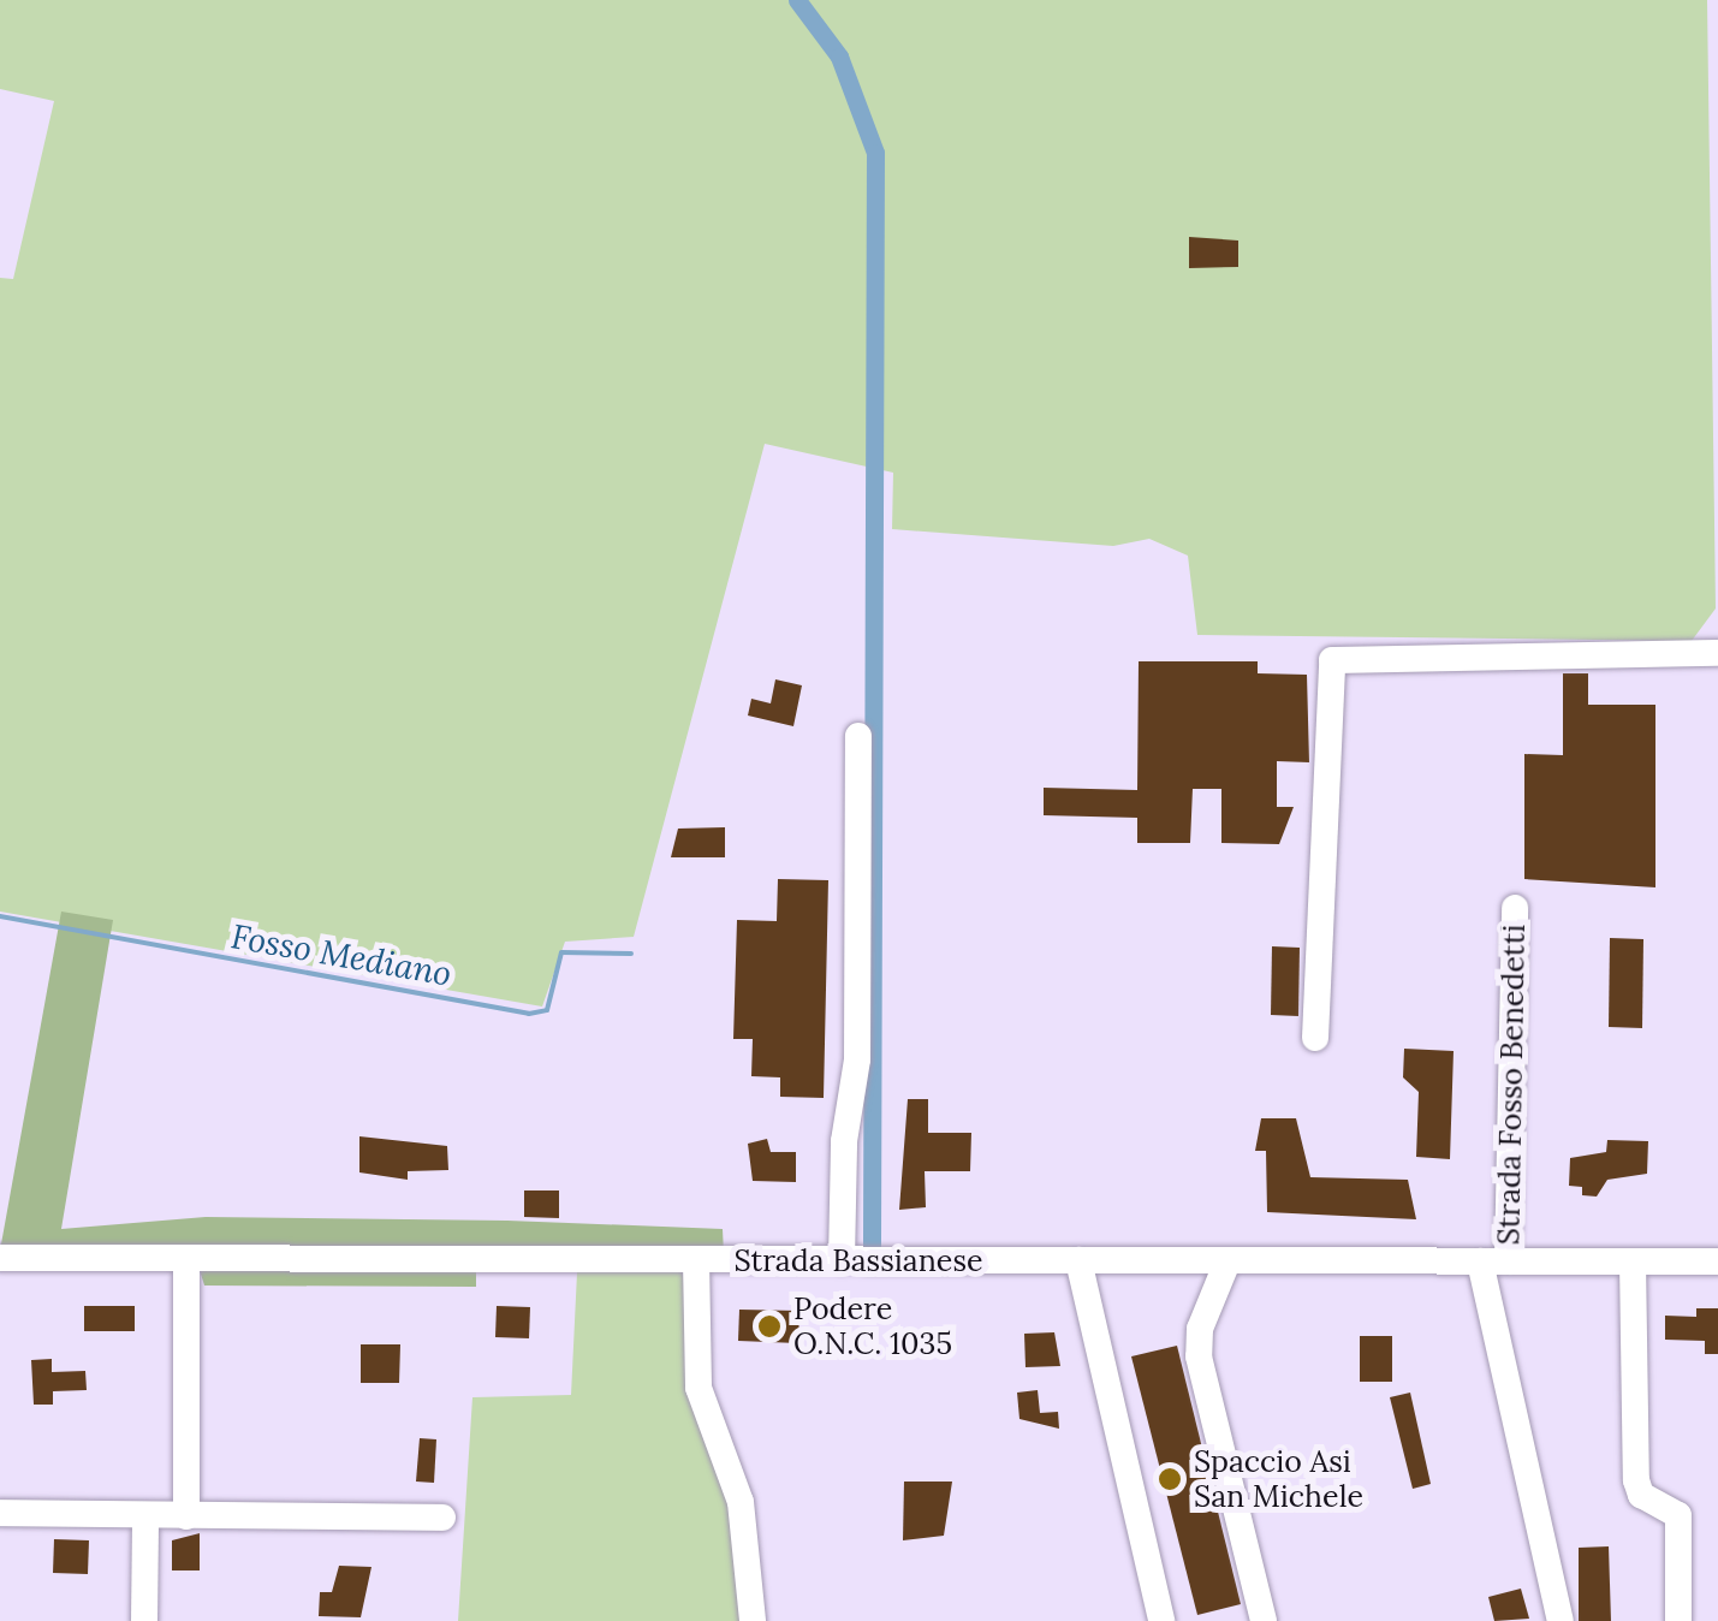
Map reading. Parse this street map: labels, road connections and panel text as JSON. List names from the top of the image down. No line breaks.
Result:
{"streets":{"street":["Strada Fosso Benedetti","Strada Bassianese"]},"crossings":[["Strada Fosso Benedetti","Strada Bassianese"]],"water":["Fosso Mediano"],"places":["Podere O.N.C. 1035","Spaccio Asi San Michele"]}
